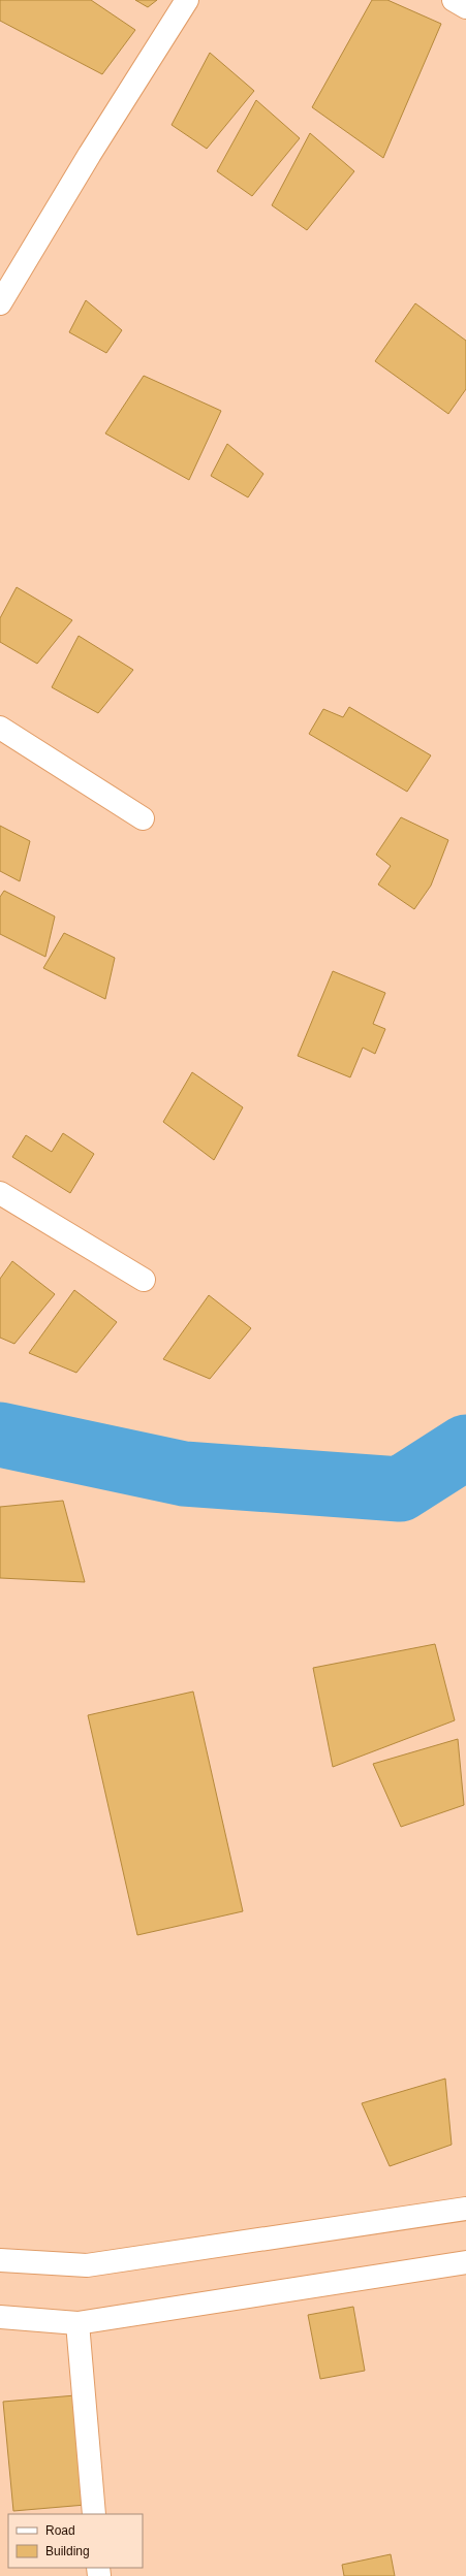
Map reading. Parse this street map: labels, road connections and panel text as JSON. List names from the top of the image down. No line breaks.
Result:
{"legend":["Road","Building"]}
